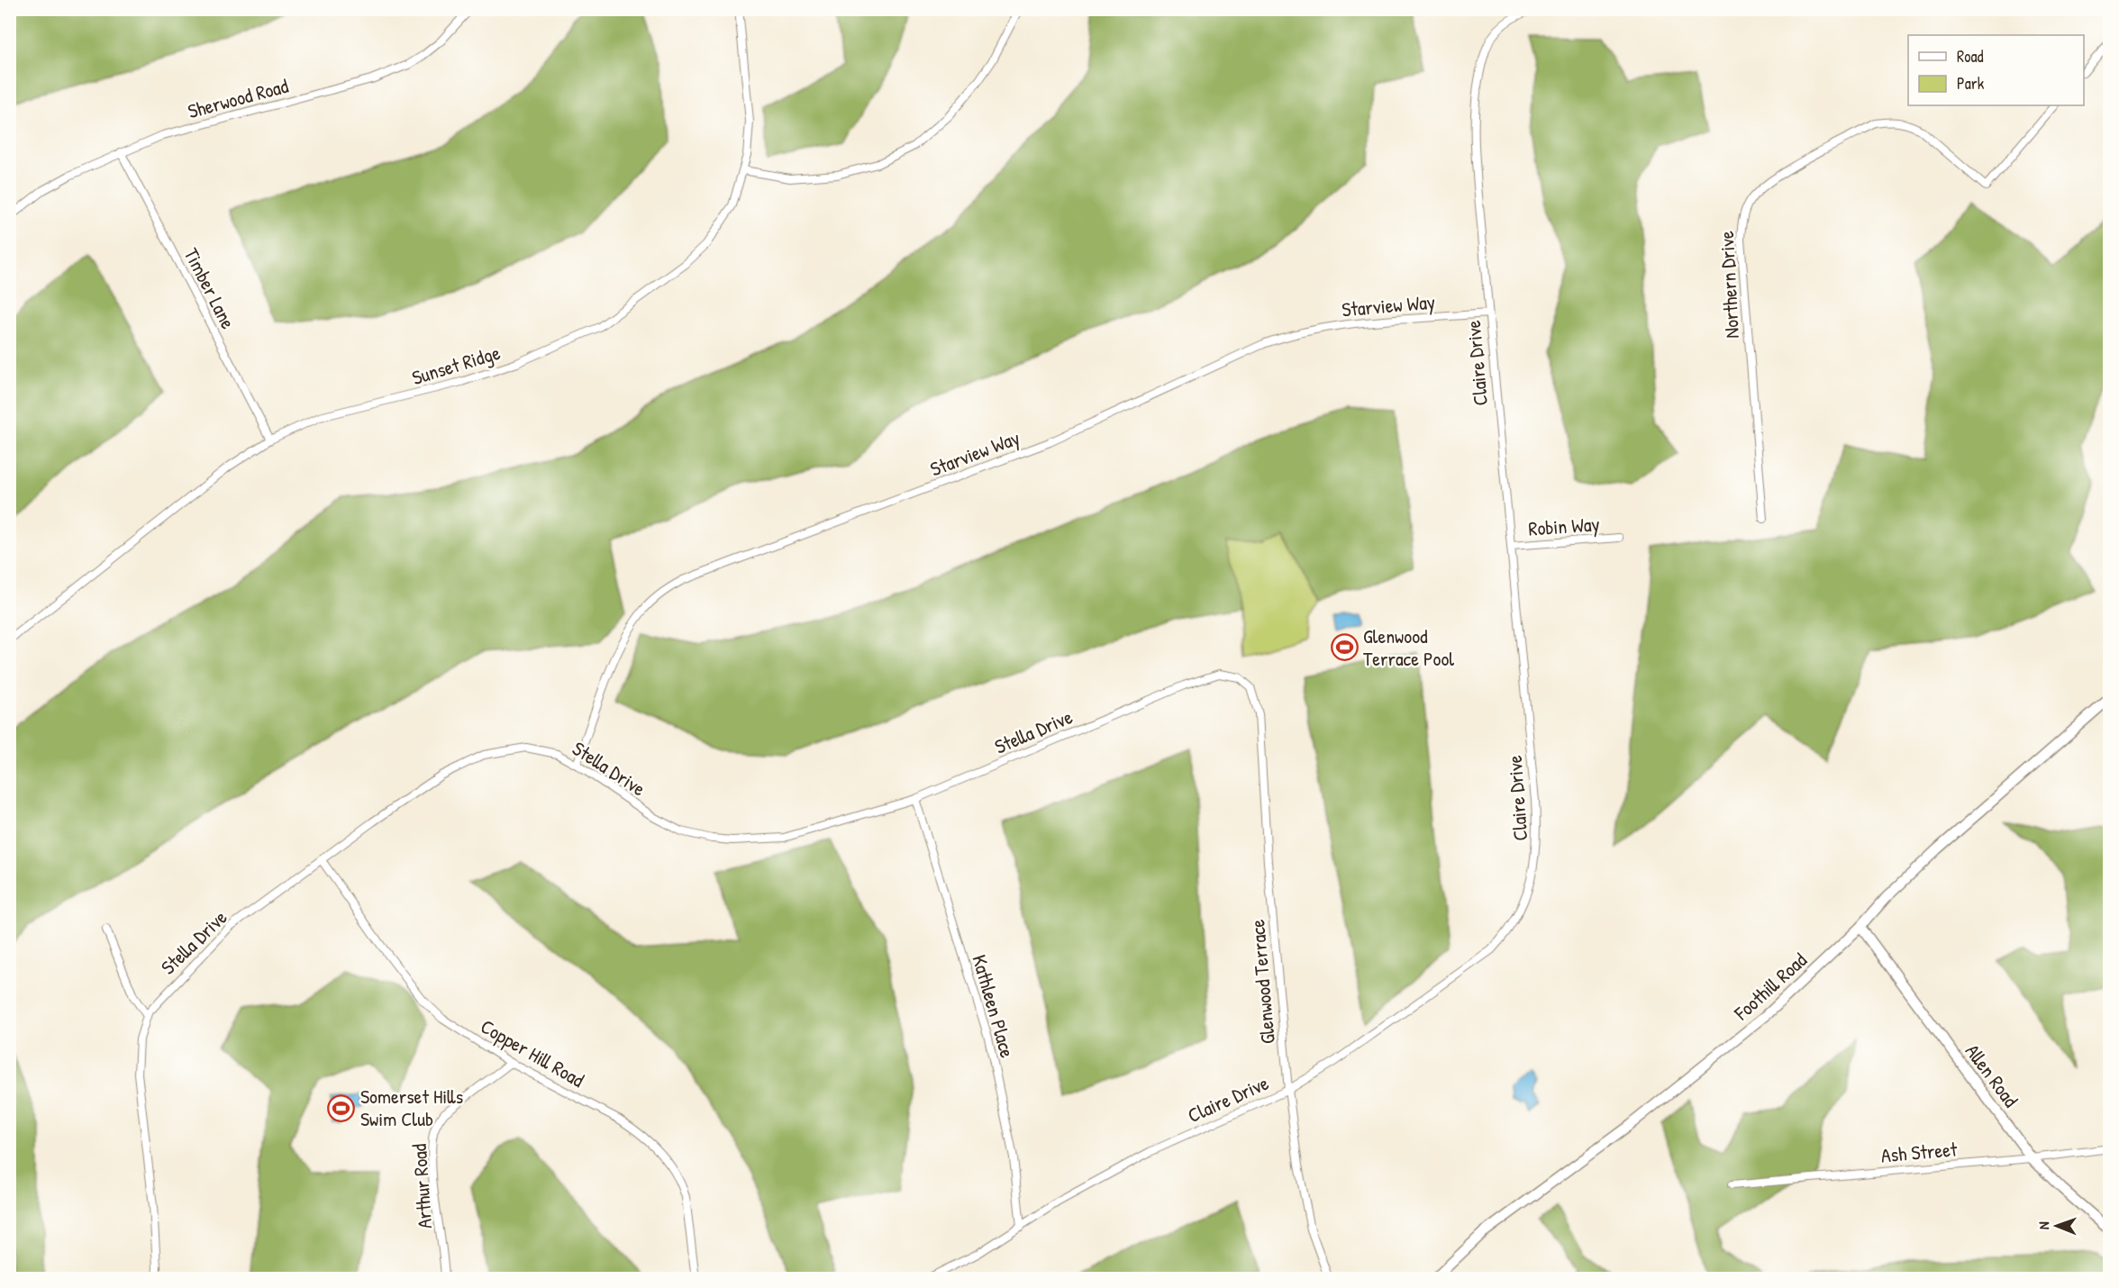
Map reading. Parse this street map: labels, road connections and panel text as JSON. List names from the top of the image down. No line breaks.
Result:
{"streets":{"street":["Sherwood Road","Northern Drive","Timber Lane","Starview Way","Claire Drive","Sunset Ridge","Robin Way","Stella Drive","Glenwood Terrace","Foothill Road","Kathleen Place","Copper Hill Road","Allen Road","Ash Street","Arthur Road"]},"crossings":[["Sherwood Road","Timber Lane"],["Timber Lane","Sunset Ridge"],["Starview Way","Claire Drive"],["Starview Way","Stella Drive"],["Claire Drive","Robin Way"],["Claire Drive","Glenwood Terrace"],["Claire Drive","Kathleen Place"],["Stella Drive","Glenwood Terrace"],["Stella Drive","Kathleen Place"],["Stella Drive","Copper Hill Road"],["Foothill Road","Allen Road"],["Copper Hill Road","Arthur Road"],["Allen Road","Ash Street"]],"places":{"sports":["Glenwood Terrace Pool","Somerset Hills Swim Club"]},"legend":["Road","Park"],"north":"left"}
